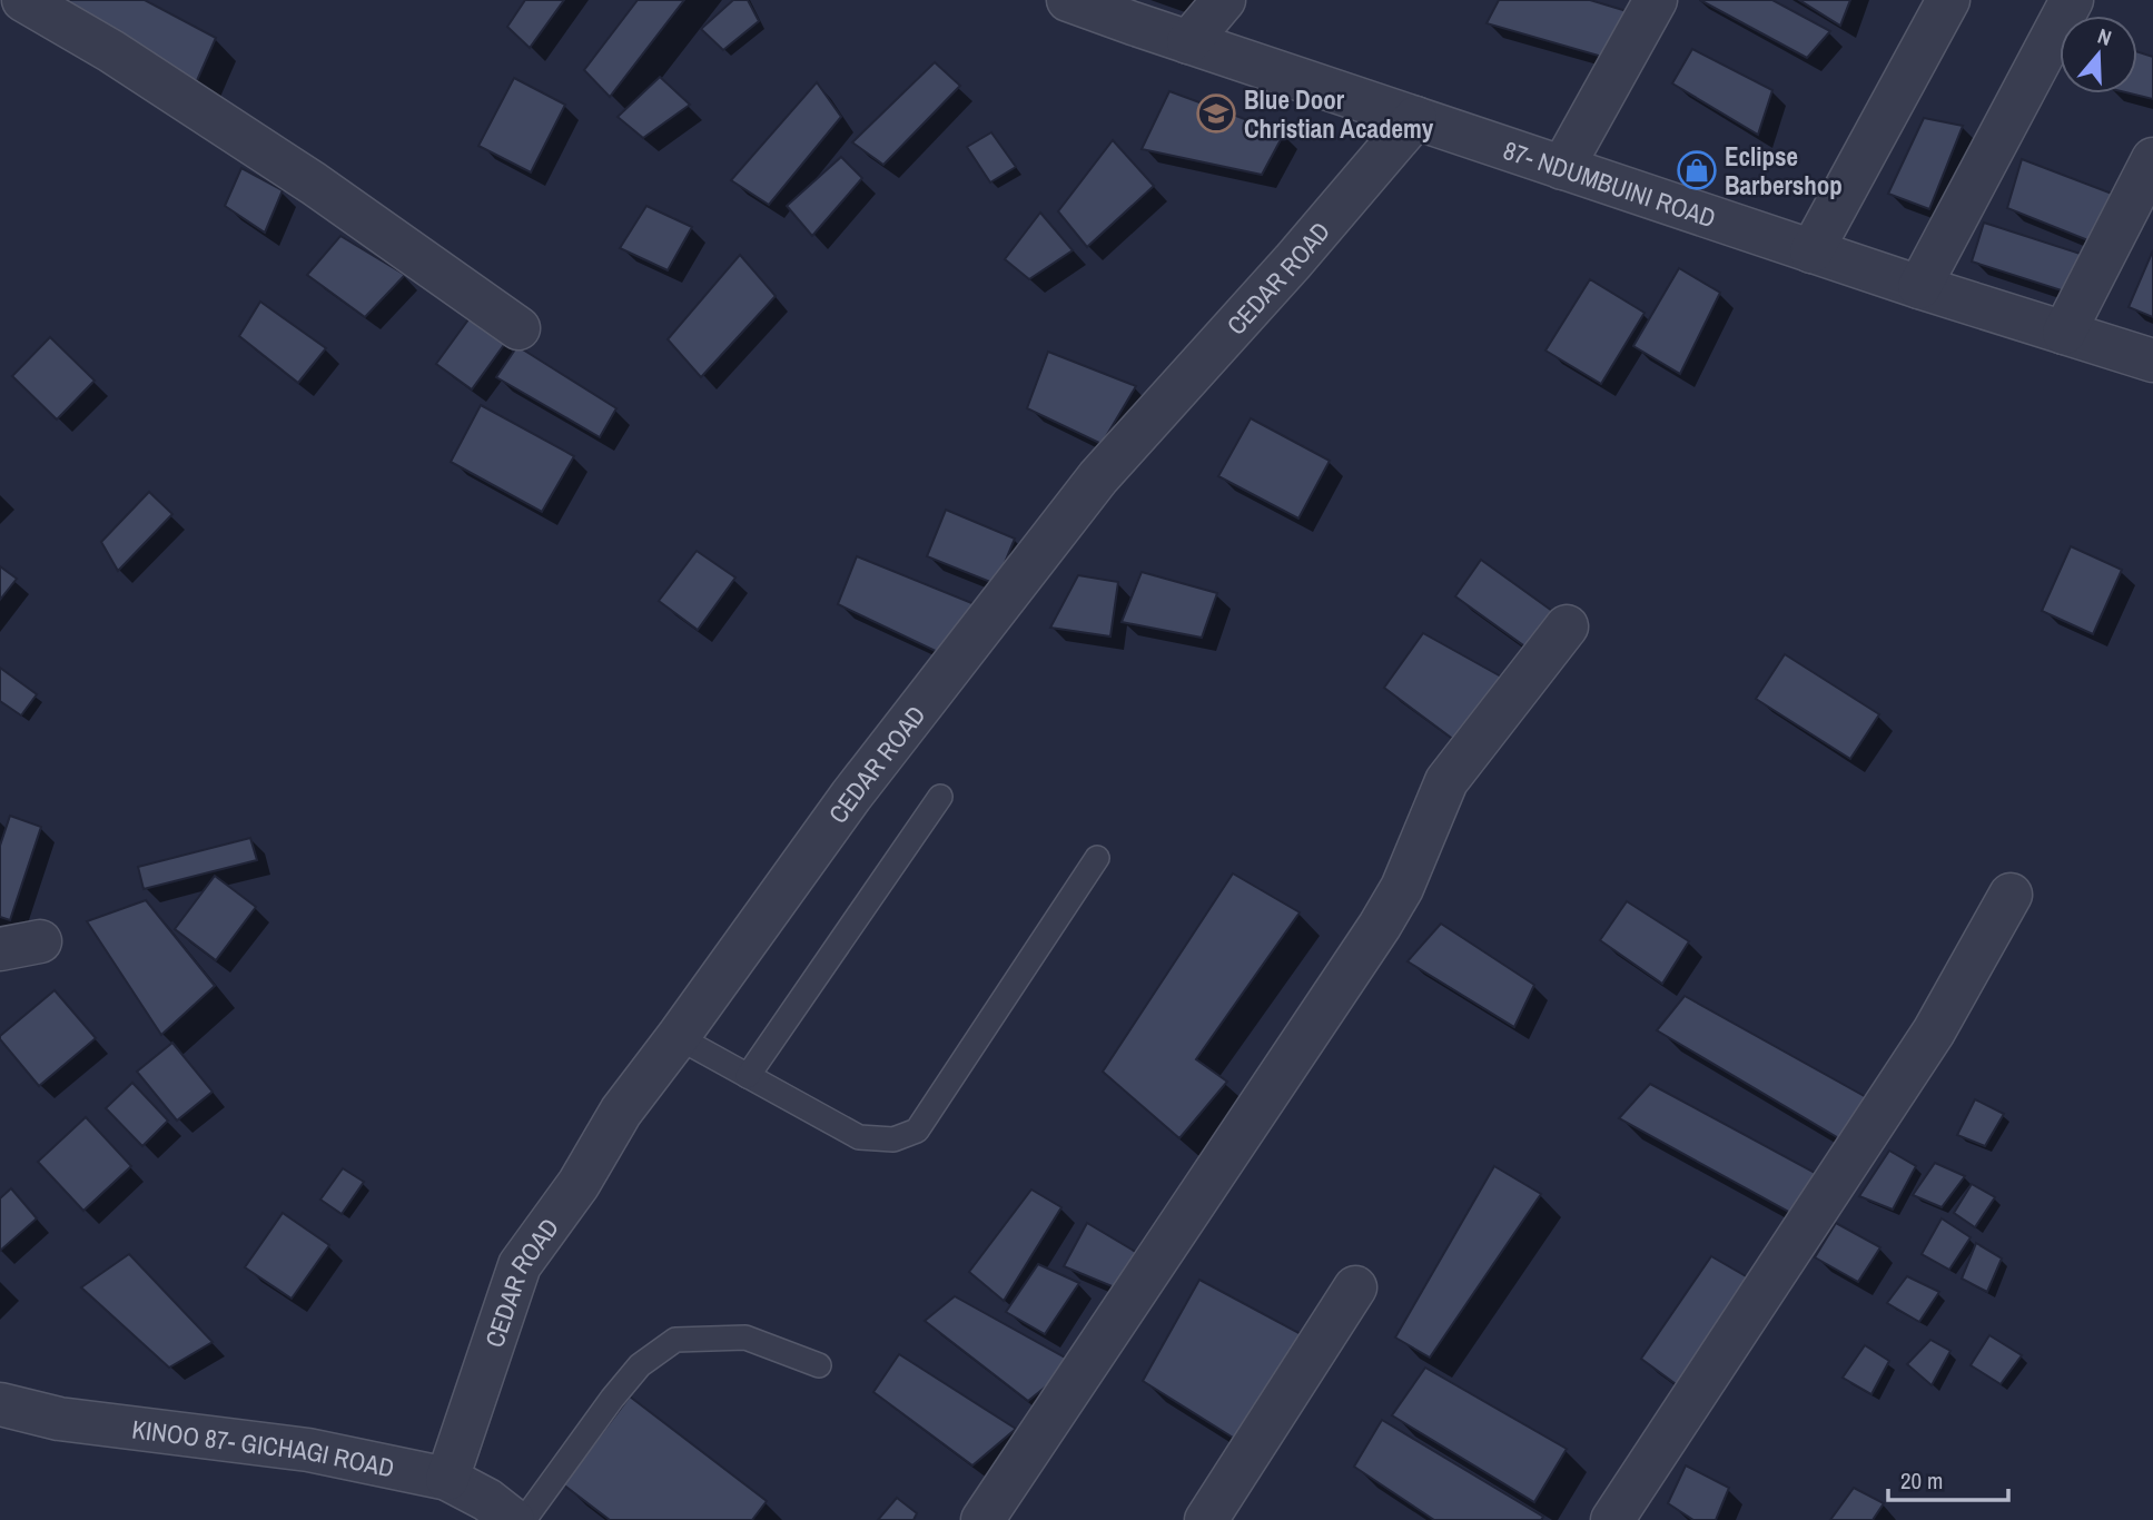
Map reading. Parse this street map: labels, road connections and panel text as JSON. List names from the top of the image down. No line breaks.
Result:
{"streets":{"street":["87- NDUMBUINI ROAD","CEDAR ROAD","KINOO 87- GICHAGI ROAD"]},"crossings":[["87- NDUMBUINI ROAD","CEDAR ROAD"],["CEDAR ROAD","KINOO 87- GICHAGI ROAD"]],"places":{"school or university":["Blue Door Christian Academy"],"shop":["Eclipse Barbershop"]},"scale_bar":"20 m","north":"top"}
